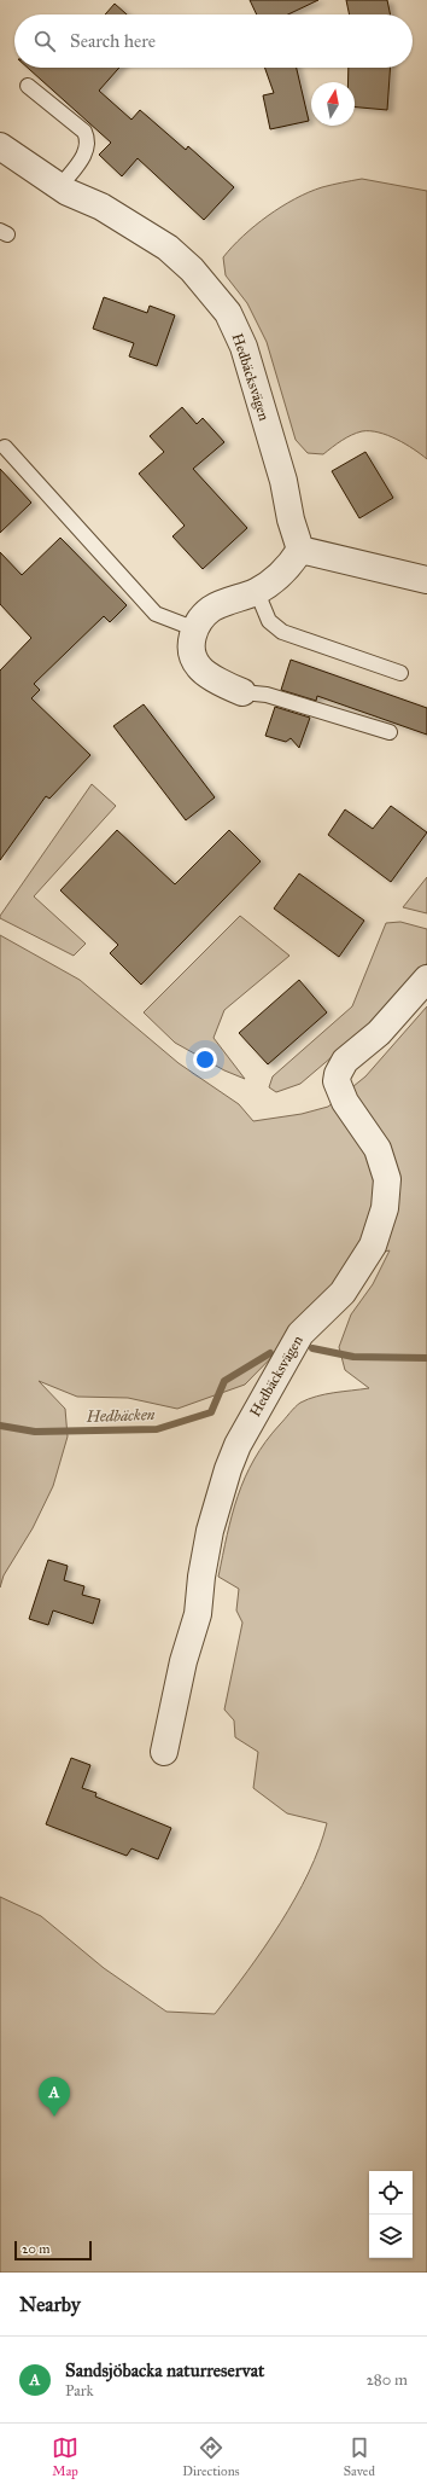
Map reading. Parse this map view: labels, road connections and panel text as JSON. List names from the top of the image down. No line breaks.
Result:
{"streets":{"street":["Hedbäcksvägen"]},"water":["Hedbäcken"],"scale_bar":"20 m","north":"top","page":{"search":"Search here","pins":"A","scale":"20 m","heading":"Nearby","list":[{"mark":"A","name":"Sandsjöbacka naturreservat","note":"Park","value":"280 m"}],"nav":["Map","Directions","Saved"]}}
